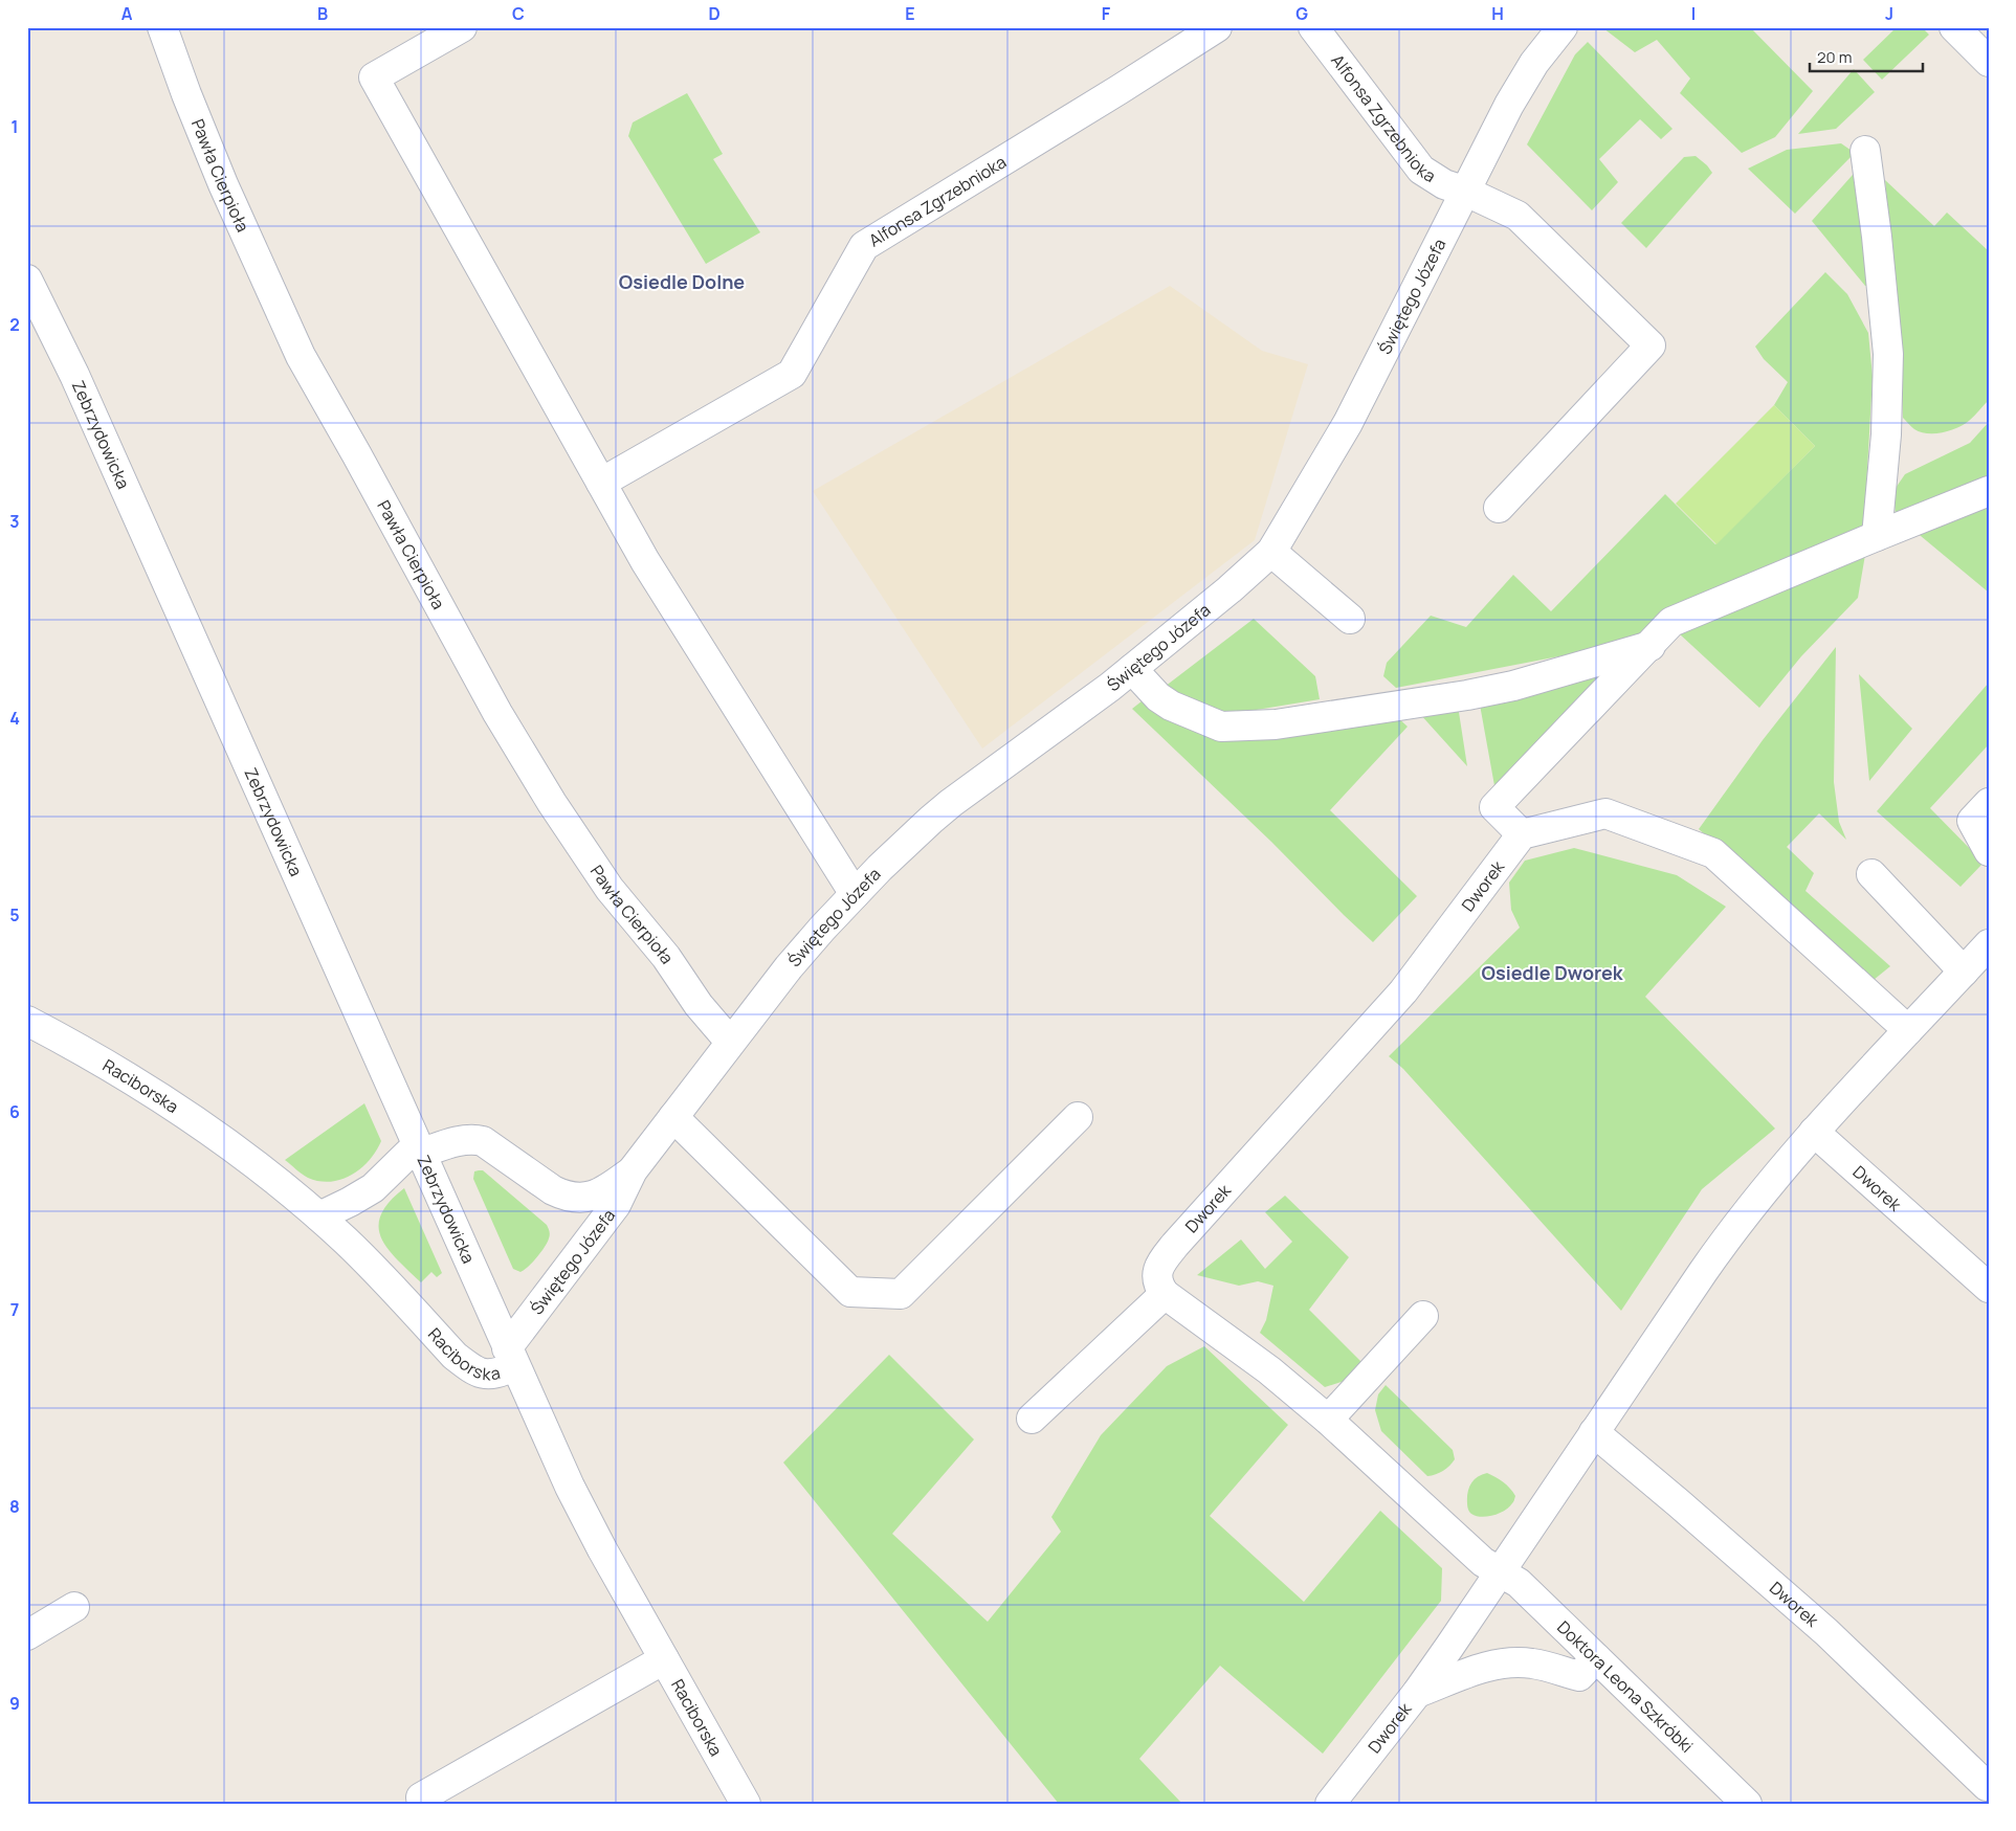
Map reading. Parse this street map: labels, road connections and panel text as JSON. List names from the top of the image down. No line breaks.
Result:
{"streets":{"street":["Alfonsa Zgrzebnioka","Pawła Cierpioła","Świętego Józefa","Zebrzydowicka","Dworek","Raciborska","Doktora Leona Szkróbki"]},"crossings":[["Alfonsa Zgrzebnioka","Świętego Józefa"],["Pawła Cierpioła","Świętego Józefa"],["Świętego Józefa","Zebrzydowicka"],["Świętego Józefa","Raciborska"],["Zebrzydowicka","Raciborska"],["Dworek","Doktora Leona Szkróbki"]],"districts":["Osiedle Dolne","Osiedle Dworek"],"scale_bar":"20 m","grid":{"columns":["A","B","C","D","E","F","G","H","I","J"],"rows":["1","2","3","4","5","6","7","8","9"]}}
